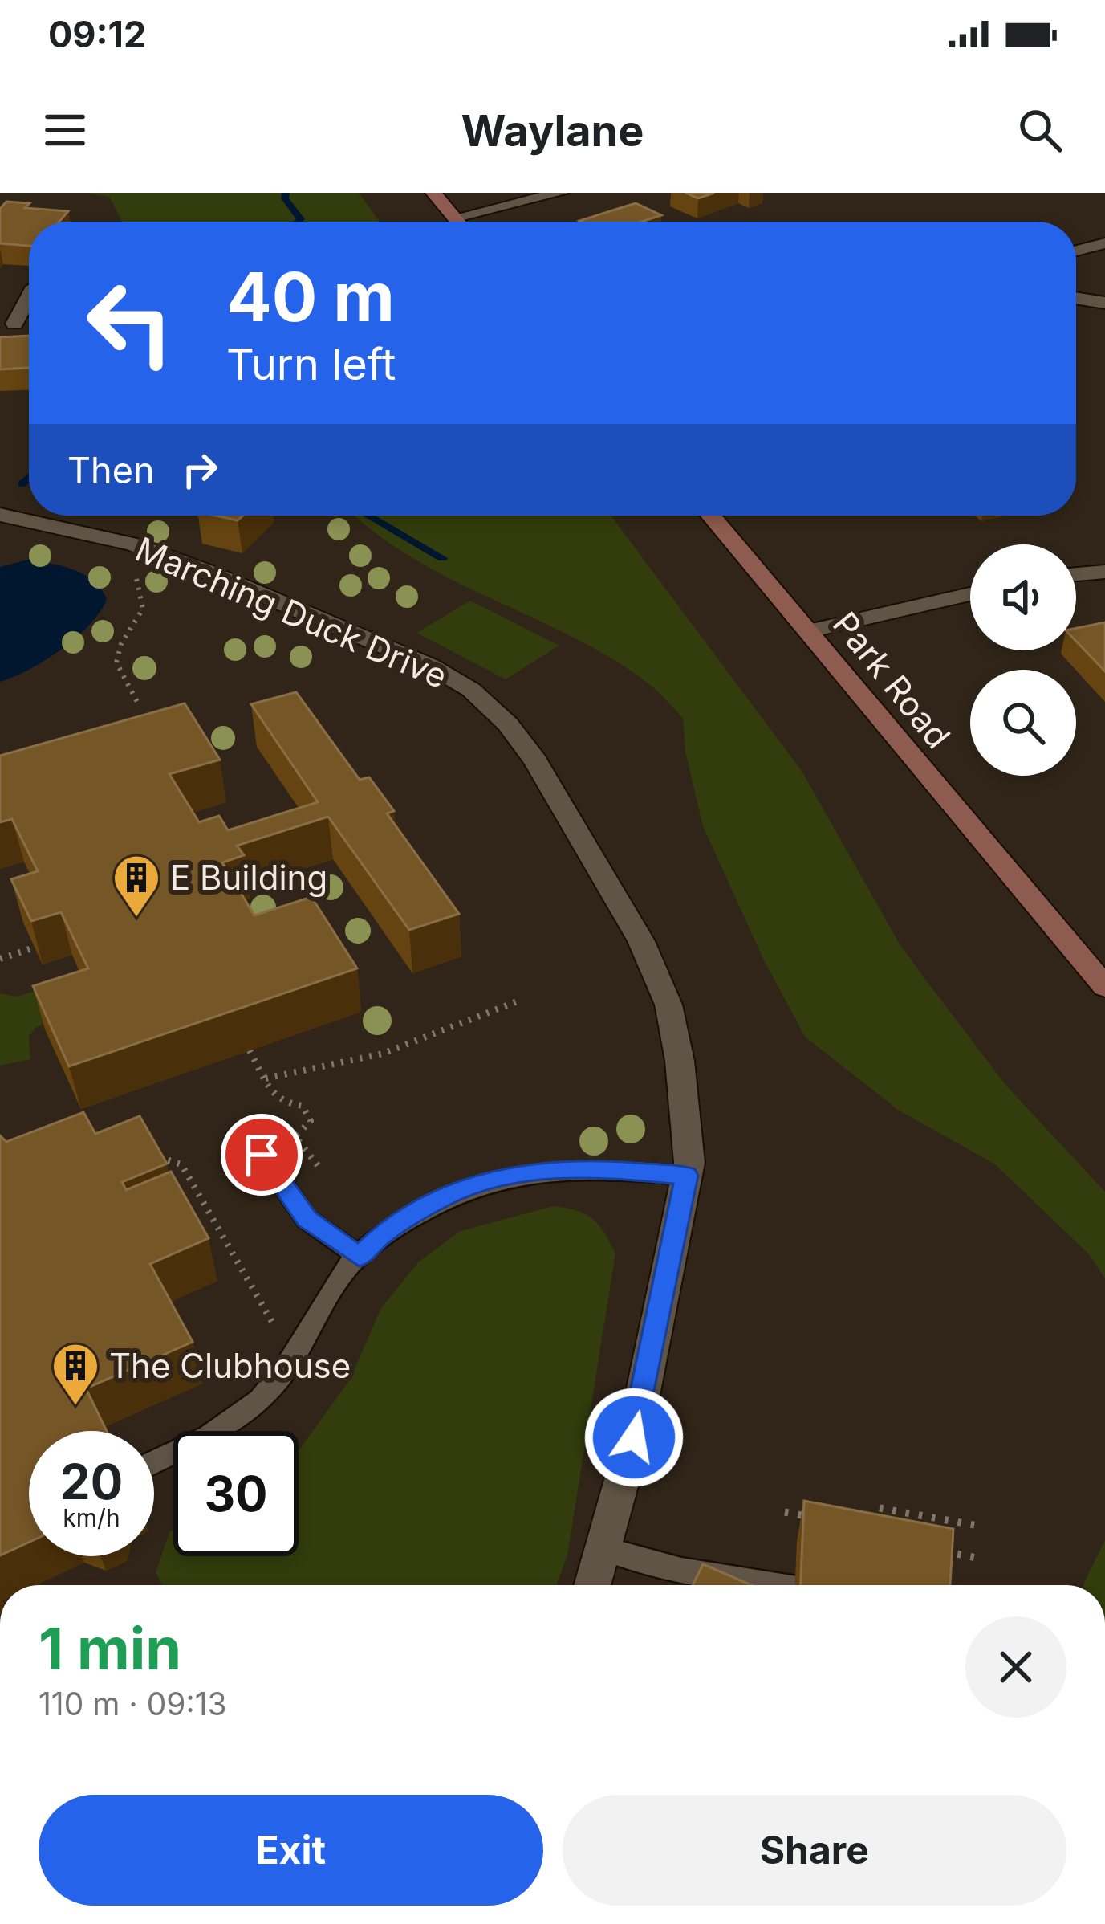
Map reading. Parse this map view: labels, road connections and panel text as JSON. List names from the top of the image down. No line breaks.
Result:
{"streets":{"main road":["Park Road"],"street":["Marching Duck Drive"]},"places":{"building":["E Building","The Clubhouse"]},"page":{"status":"09:12","header":"Waylane","turn":["40 m","Turn left"],"then":"Then","speed":"20 km/h","limit":"30","heading":["1 min","110 m · 09:13"],"buttons":["Exit","Share"]}}
